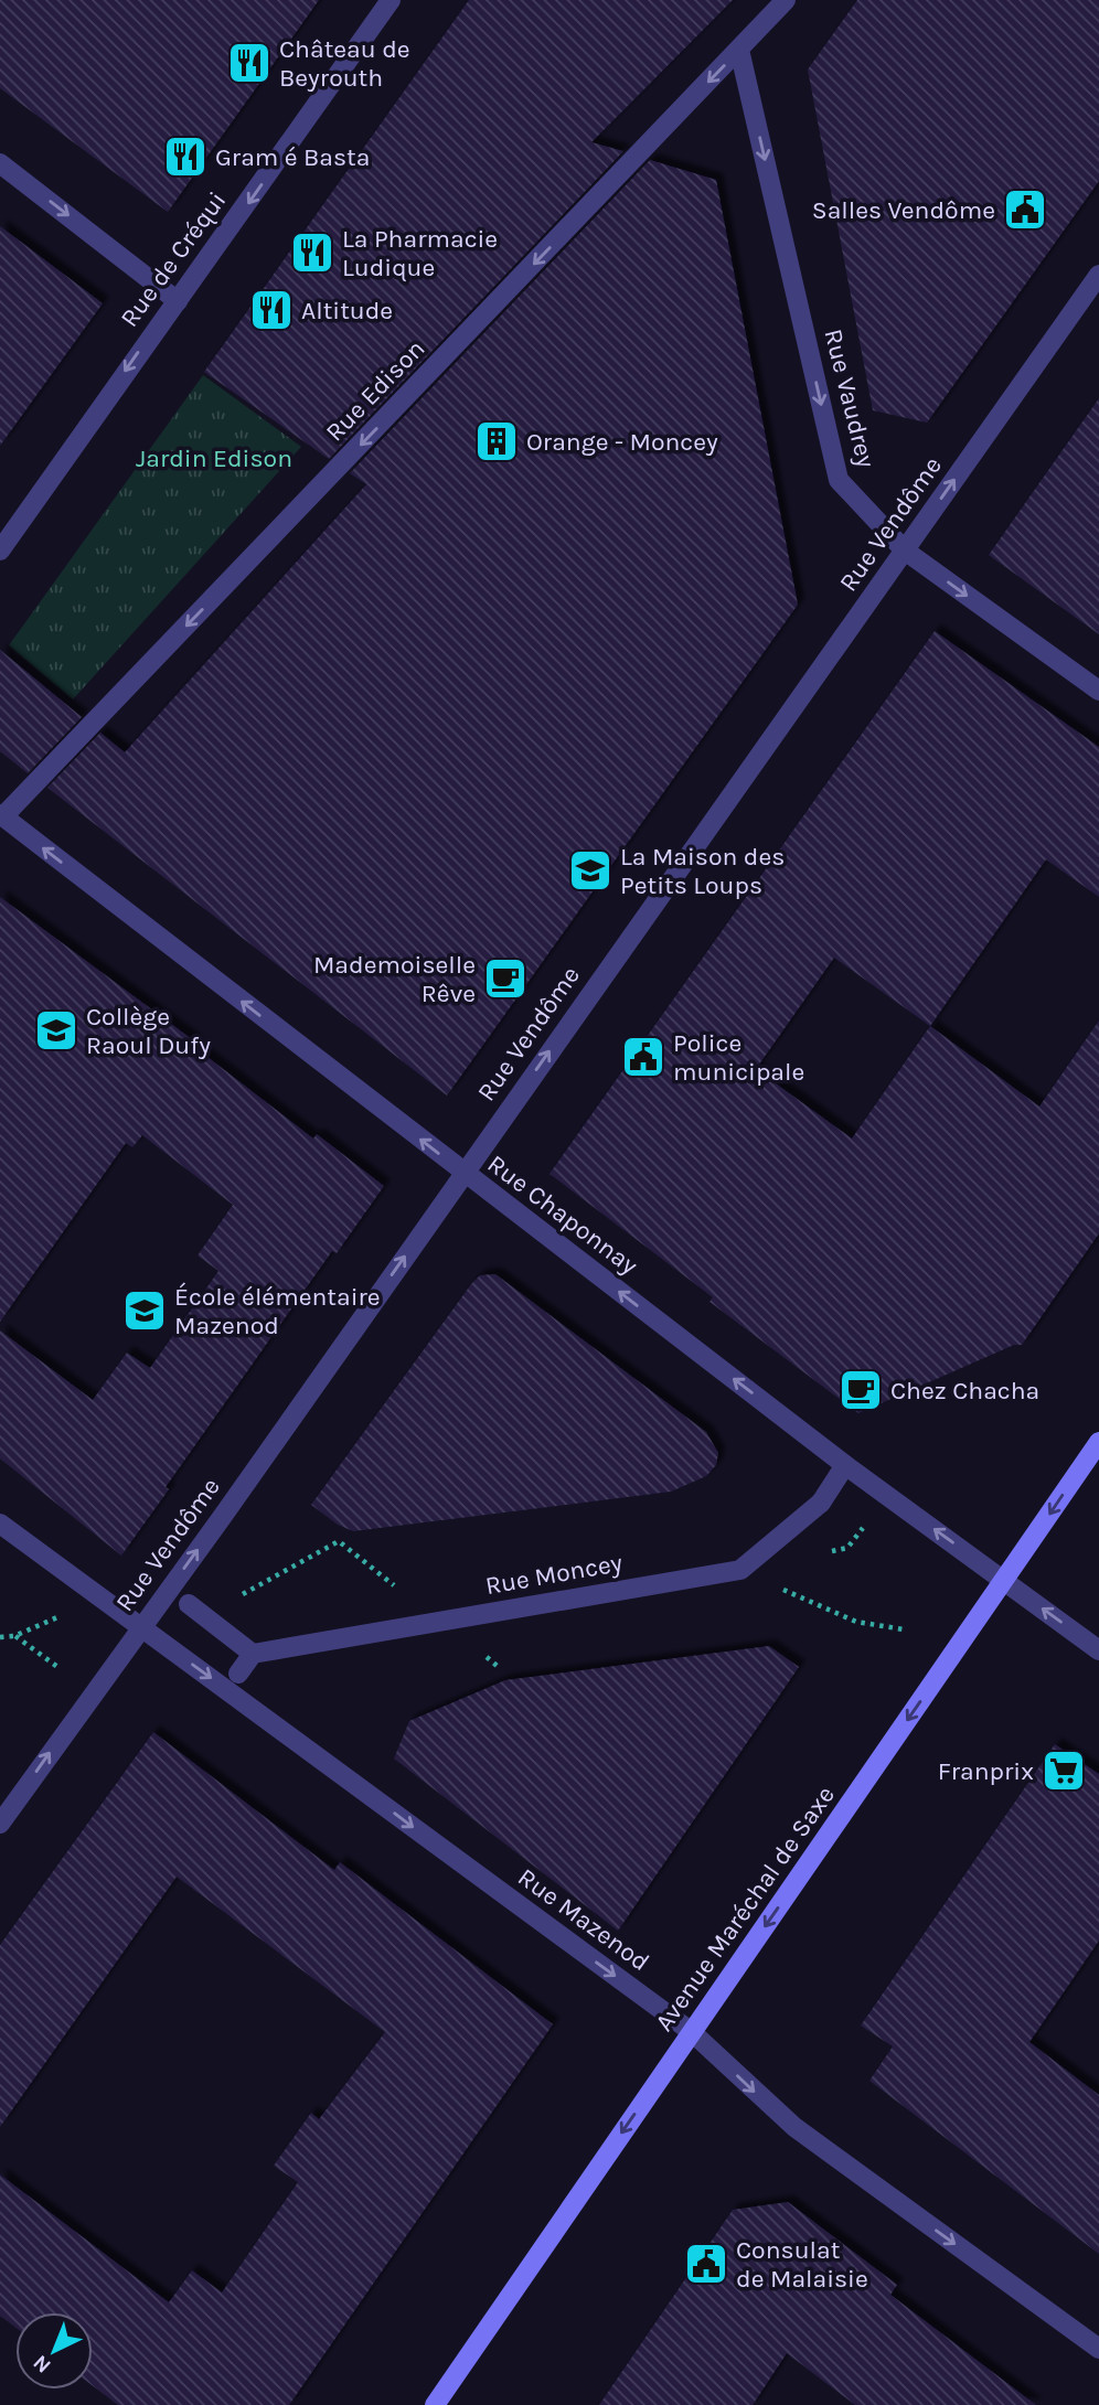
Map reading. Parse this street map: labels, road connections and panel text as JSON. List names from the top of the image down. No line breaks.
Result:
{"streets":{"main road":["Avenue Maréchal de Saxe"],"street":["Rue de Créqui","Rue Edison","Rue Vaudrey","Rue Vendôme","Rue Chaponnay","Rue Moncey","Rue Mazenod"]},"crossings":[["Rue Edison","Rue Vaudrey"],["Rue Edison","Rue Chaponnay"],["Rue Vaudrey","Rue Vendôme"],["Rue Vendôme","Rue Chaponnay"],["Rue Vendôme","Rue Mazenod"],["Rue Chaponnay","Avenue Maréchal de Saxe"],["Avenue Maréchal de Saxe","Rue Mazenod"]],"one_way":["Rue de Créqui","Rue Edison","Rue Vaudrey","Rue Vendôme","Rue Chaponnay","Avenue Maréchal de Saxe","Rue Mazenod"],"parks":["Jardin Edison"],"places":{"restaurant":["Château de Beyrouth","Gram é Basta","La Pharmacie Ludique","Altitude"],"public building":["Salles Vendôme","Police municipale","Consulat de Malaisie"],"building":["Orange - Moncey"],"school or university":["La Maison des Petits Loups","Collège Raoul Dufy","École élémentaire Mazenod"],"cafe":["Mademoiselle Rêve","Chez Chacha"],"supermarket":["Franprix"]},"north":"bottom left"}
